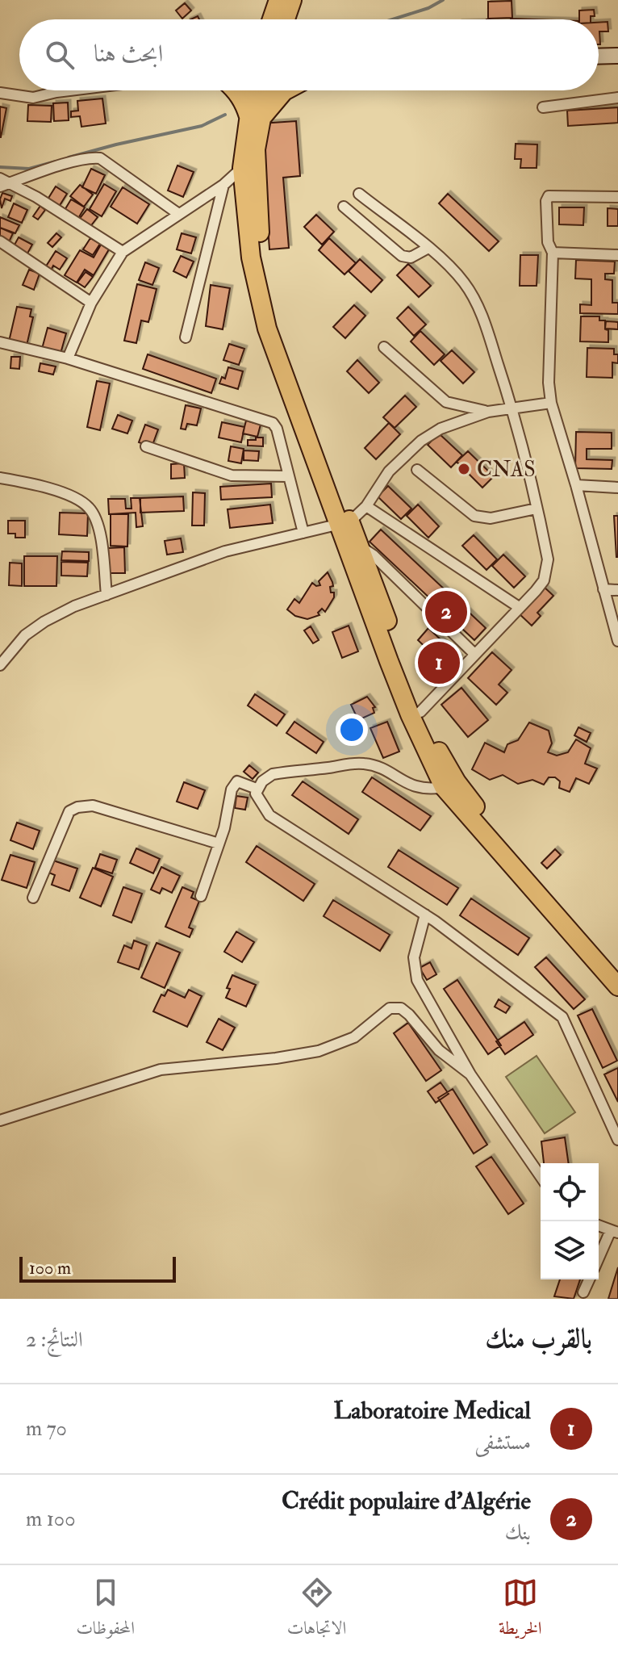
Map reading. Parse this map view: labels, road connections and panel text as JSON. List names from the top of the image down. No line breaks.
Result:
{"places":["CNAS"],"scale_bar":"100 m","page":{"search":"ابحث هنا","pins":["2","1"],"scale":"100 m","heading":["بالقرب منك","النتائج: 2"],"list":[{"mark":"1","name":"Laboratoire Medical","note":"مستشفى","value":"70 m"},{"mark":"2","name":"Crédit populaire d'Algérie","note":"بنك","value":"100 m"}],"nav":["الخريطة","الاتجاهات","المحفوظات"]}}
